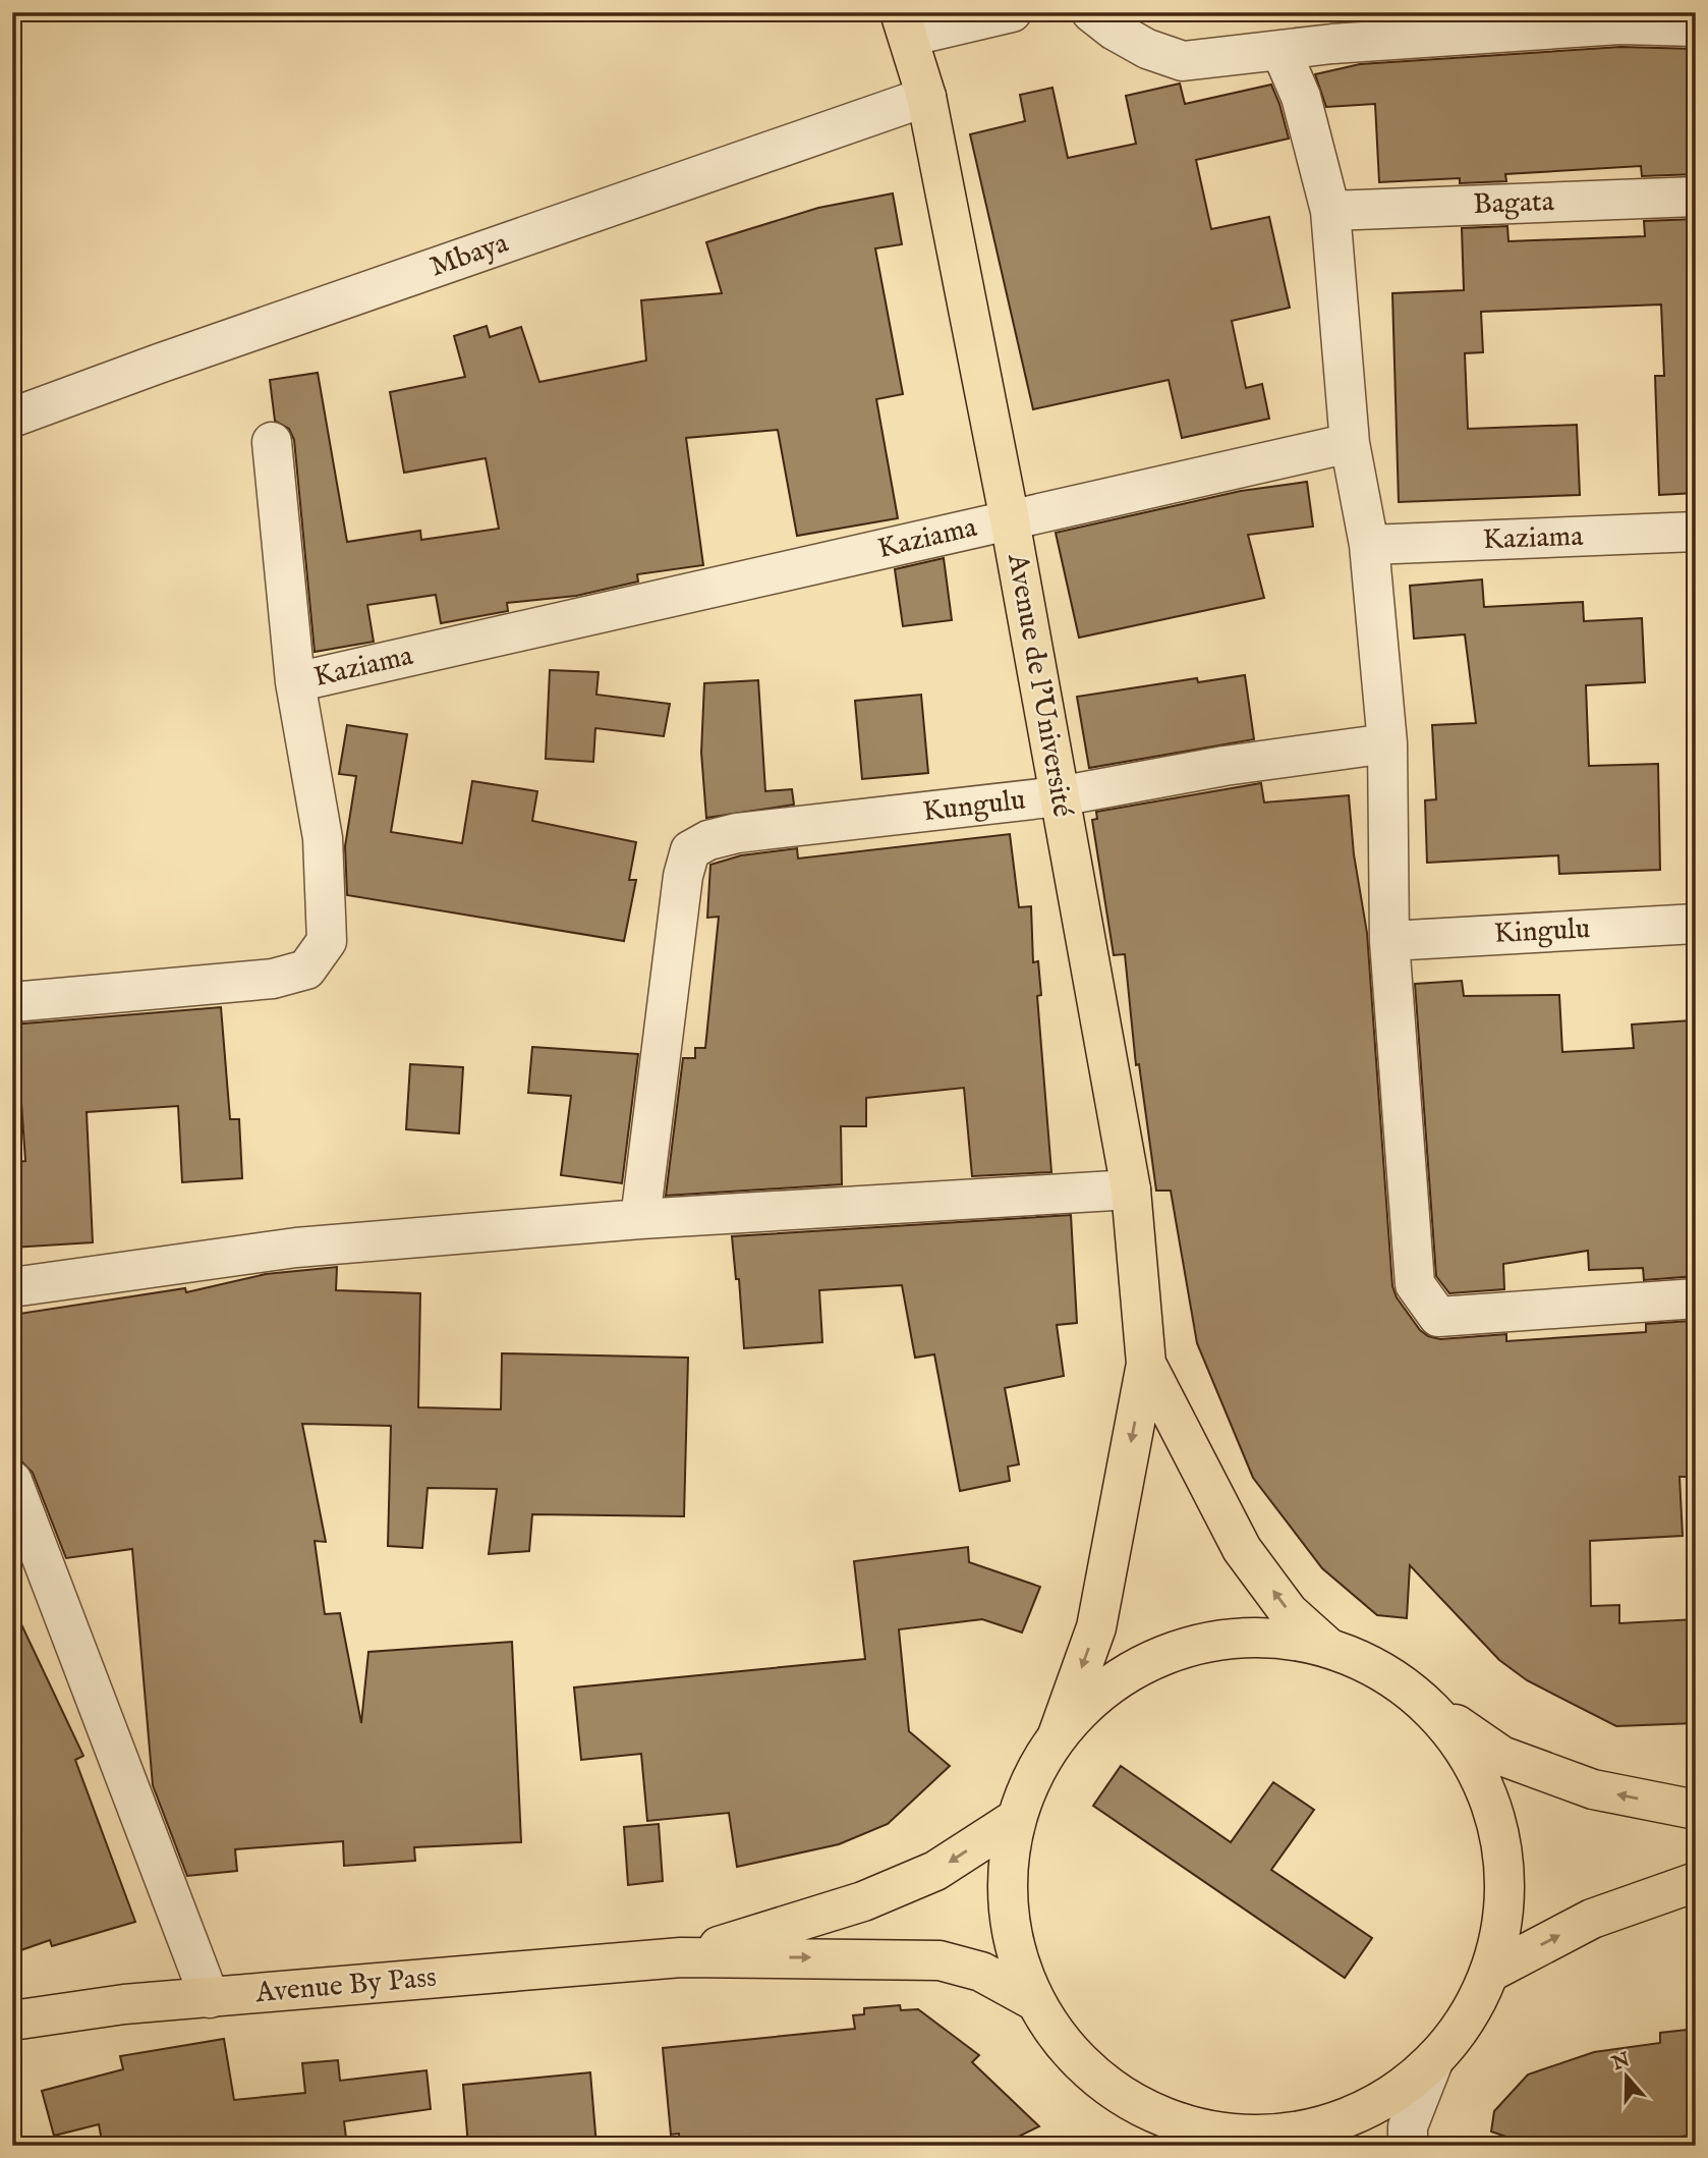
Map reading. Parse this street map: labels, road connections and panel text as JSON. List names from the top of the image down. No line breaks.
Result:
{"streets":{"main road":["Avenue de l’Université","Avenue By Pass"],"street":["Bagata","Mbaya","Kaziama","Kungulu","Kingulu"]},"crossings":[["Mbaya","Avenue de l’Université"],["Kaziama","Avenue de l’Université"],["Avenue de l’Université","Kungulu"]],"north":"top"}
